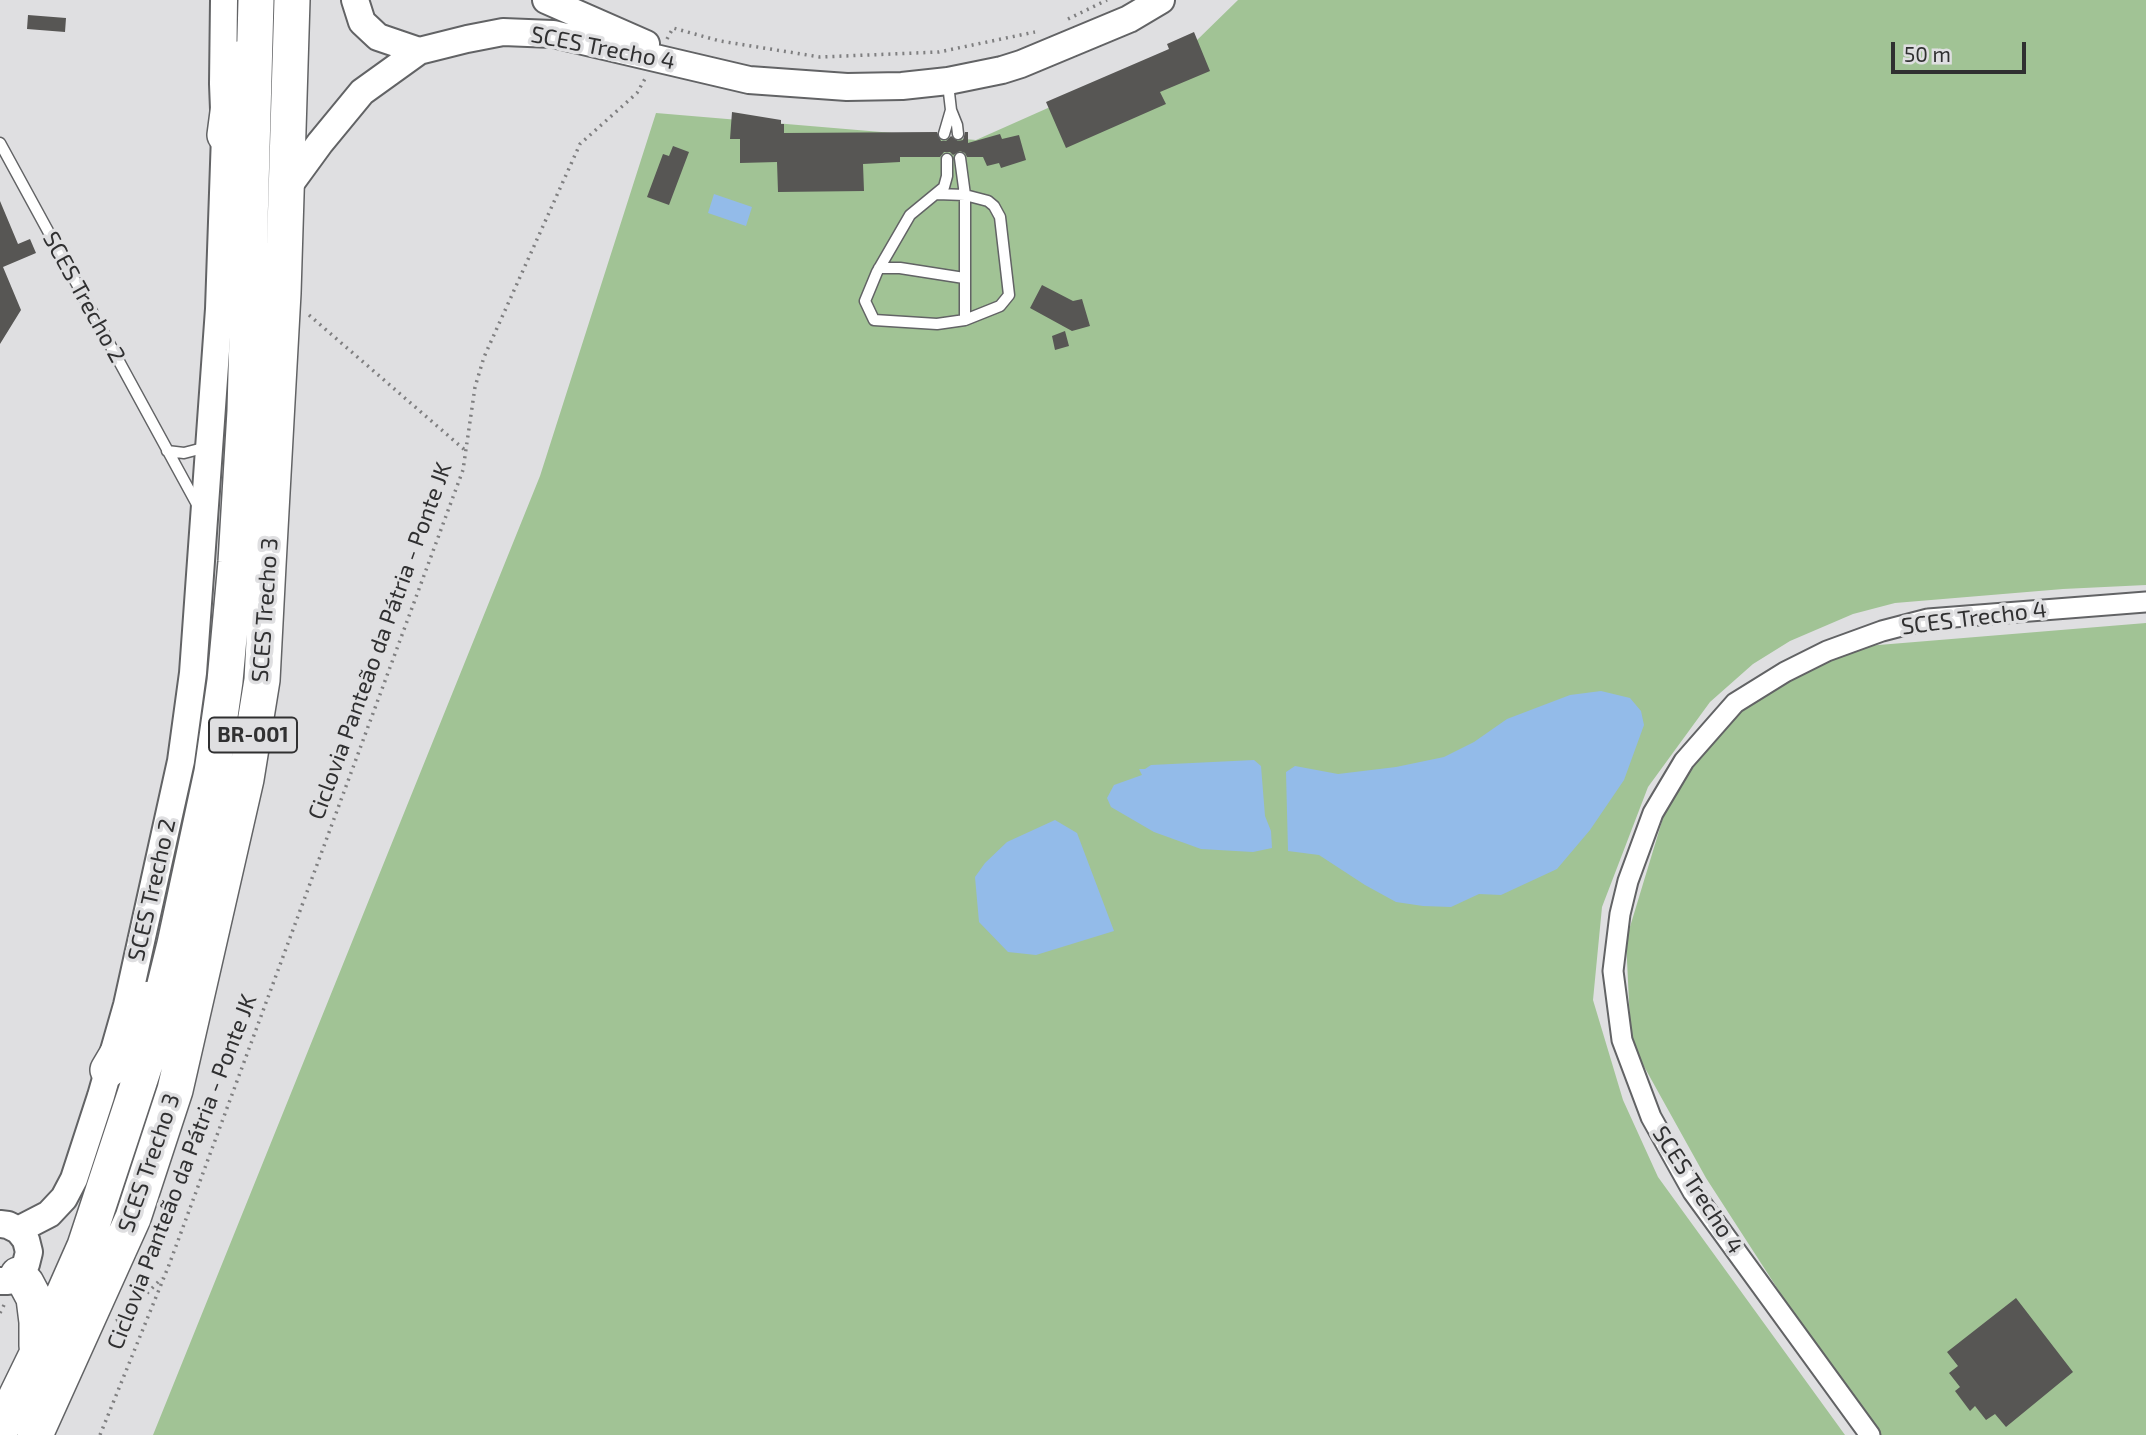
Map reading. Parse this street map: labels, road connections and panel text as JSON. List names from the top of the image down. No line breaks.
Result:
{"streets":{"highway":["SCES Trecho 3","BR-001"],"street":["SCES Trecho 4","SCES Trecho 2"],"path":["Ciclovia Panteão da Pátria - Ponte JK"]},"crossings":[["SCES Trecho 4","SCES Trecho 3"],["SCES Trecho 4","Ciclovia Panteão da Pátria - Ponte JK"],["SCES Trecho 2","SCES Trecho 3"]],"scale_bar":"50 m"}
